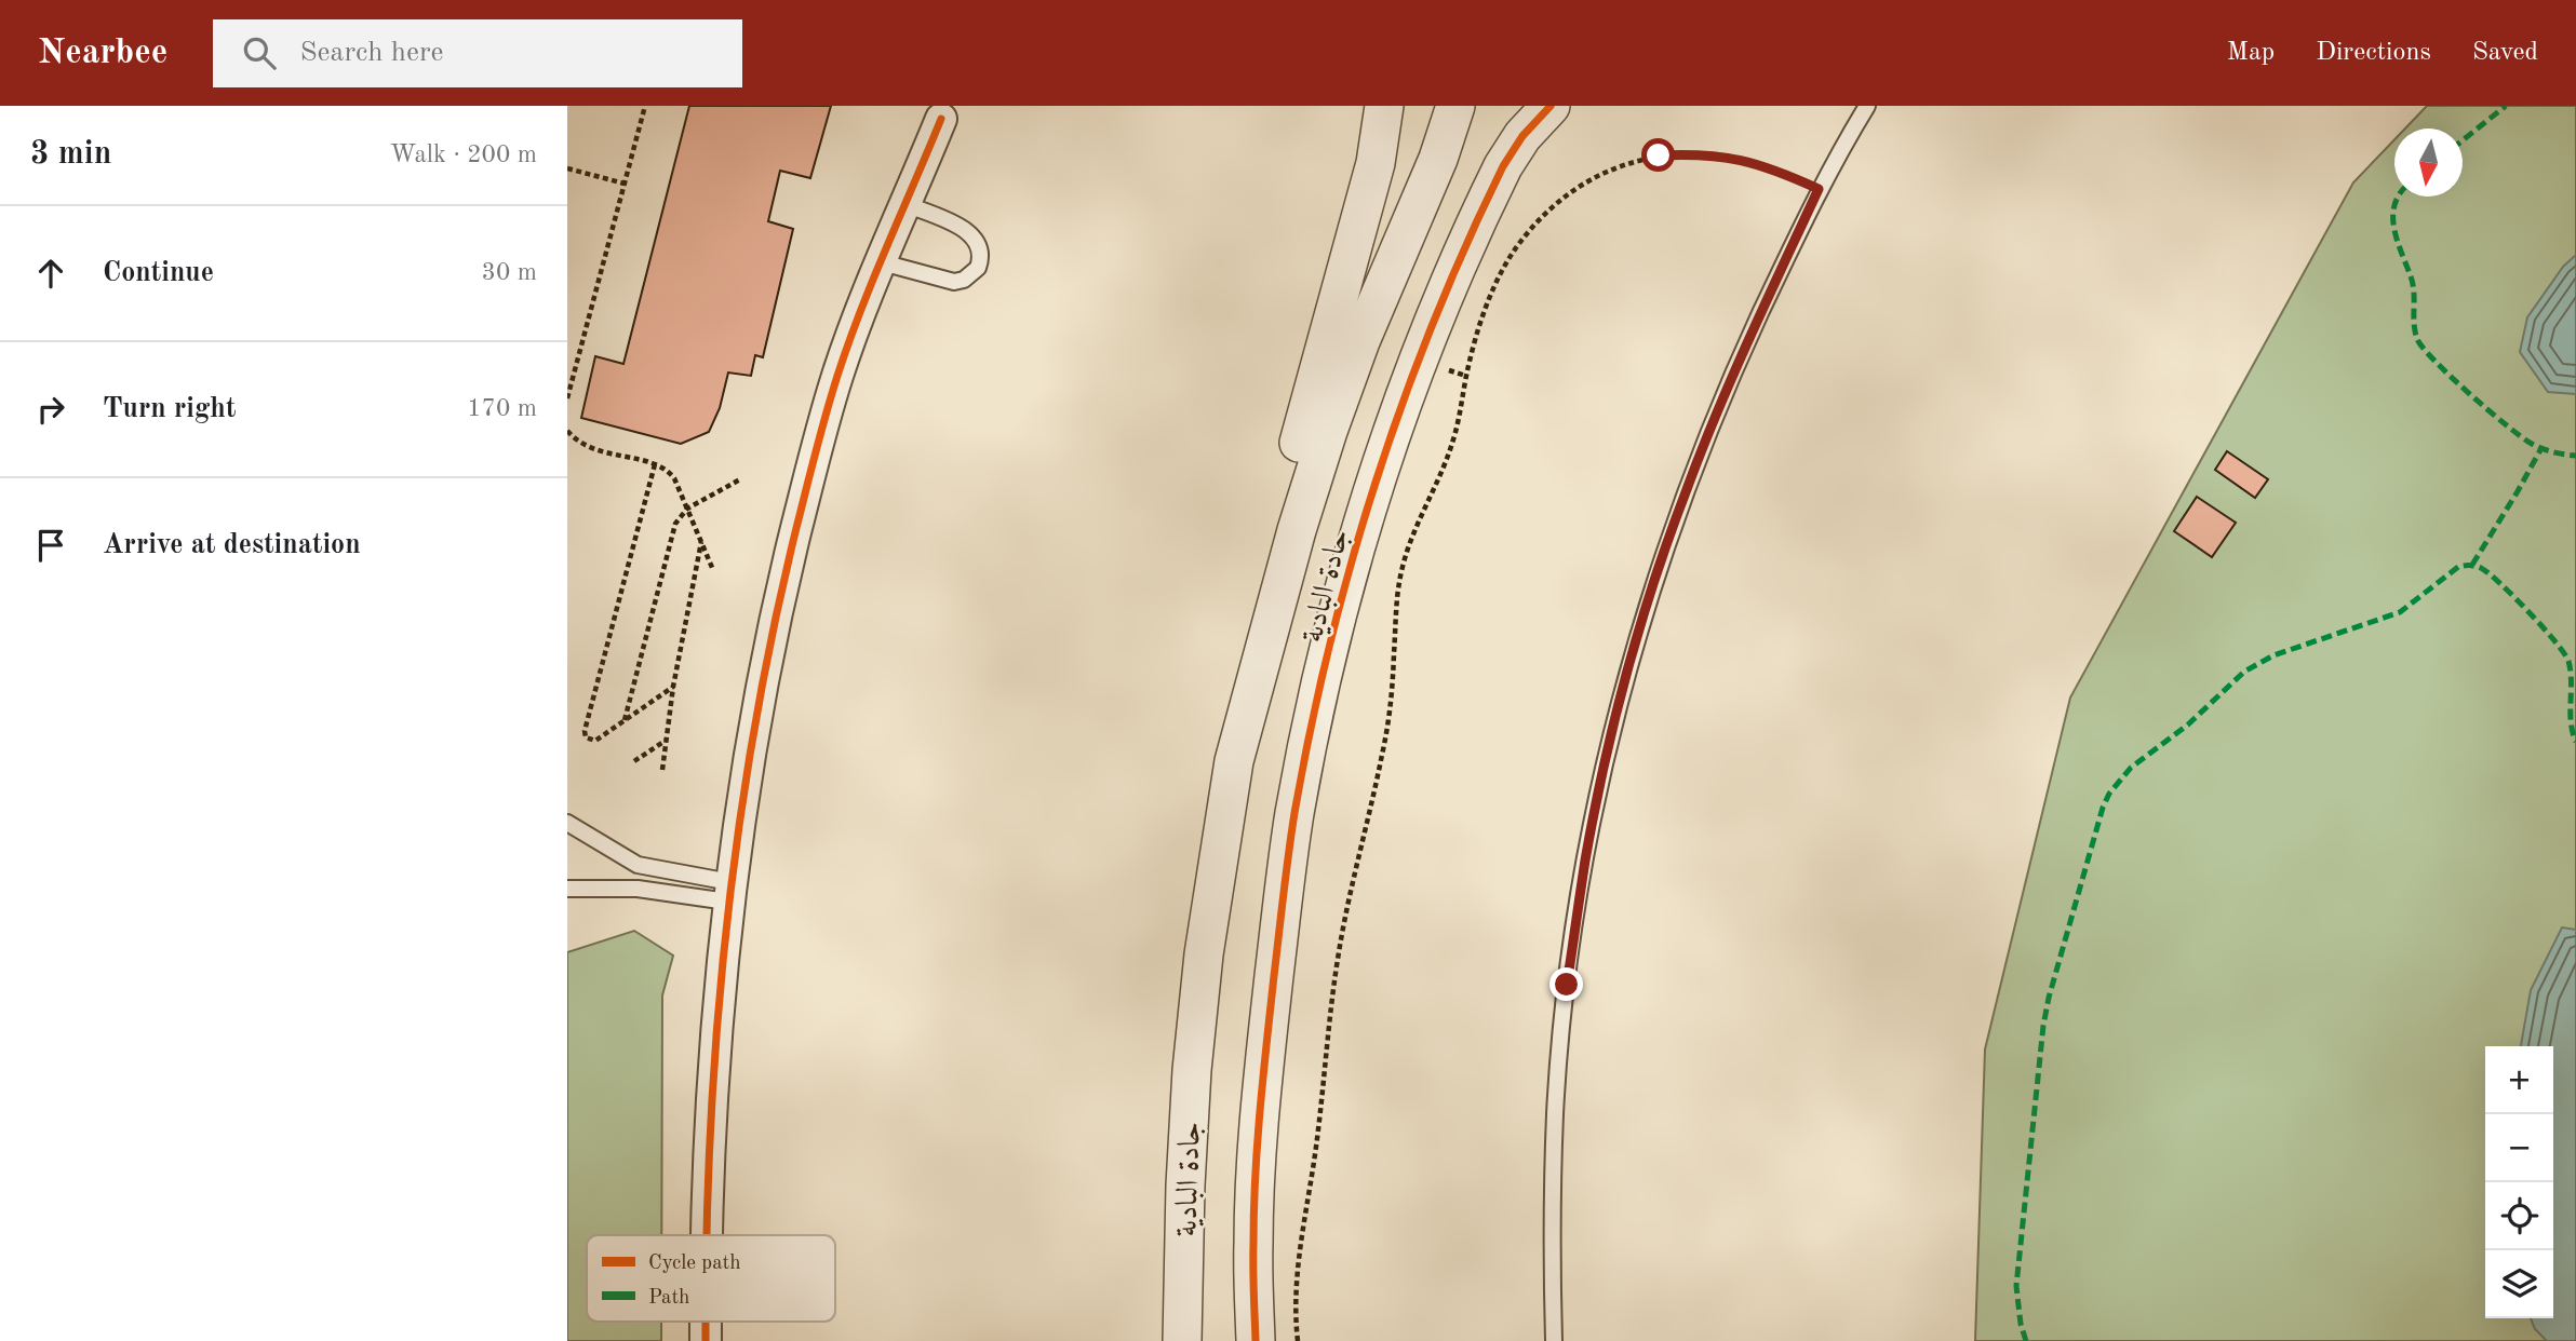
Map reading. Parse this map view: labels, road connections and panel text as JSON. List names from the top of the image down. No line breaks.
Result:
{"streets":{"street":["جادة البادية"]},"legend":["Cycle path","Path"],"north":"bottom","page":{"header":"Nearbee","search":"Search here","nav":["Map","Directions","Saved"],"heading":["3 min","Walk · 200 m"],"list":[["Continue","30 m"],["Turn right","170 m"],"Arrive at destination"],"map_buttons":["+","−"]}}
